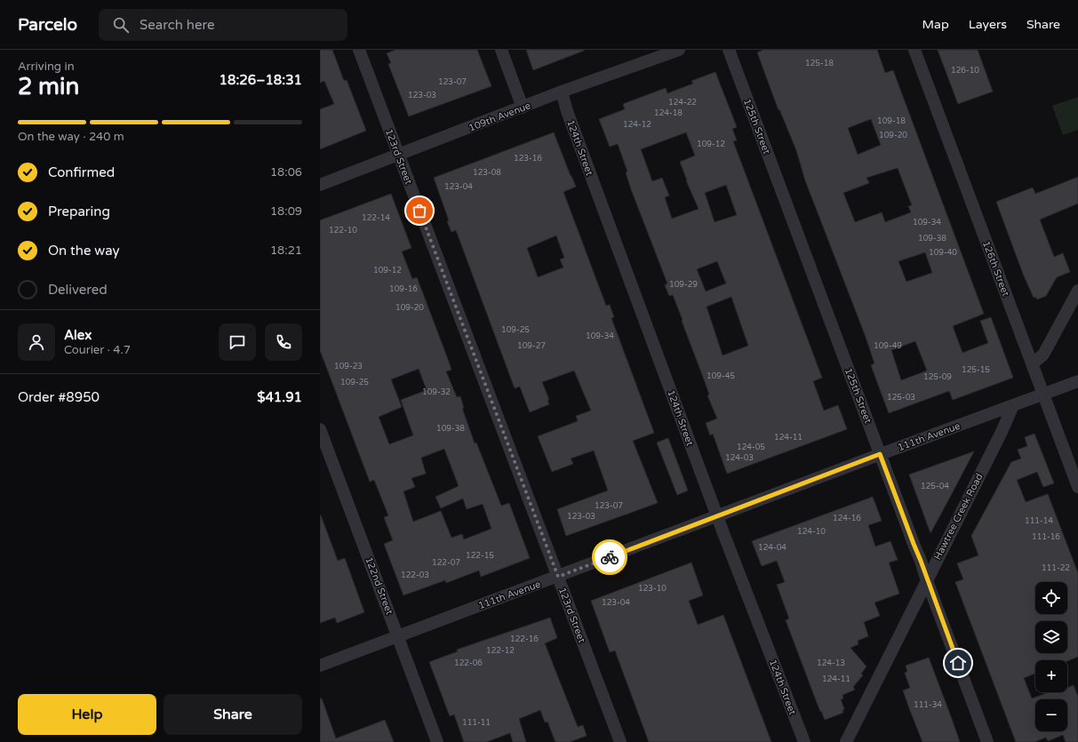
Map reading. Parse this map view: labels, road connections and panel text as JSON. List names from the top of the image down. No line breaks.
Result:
{"streets":{"street":["109th Avenue","125th Street","124th Street","123rd Street","126th Street","111th Avenue","Hawtree Creek Road","122nd Street"]},"crossings":[["109th Avenue","124th Street"],["109th Avenue","123rd Street"],["125th Street","111th Avenue"],["125th Street","Hawtree Creek Road"],["124th Street","111th Avenue"],["123rd Street","111th Avenue"],["126th Street","111th Avenue"],["111th Avenue","Hawtree Creek Road"],["111th Avenue","122nd Street"]],"house_numbers":["125-18","126-10","123-07","123-03","124-22","124-18","109-18","124-12","109-20","109-12","123-16","123-08","123-04","122-14","109-34","122-10","109-38","109-40","109-12","109-29","109-16","109-20","109-25","109-34","109-27","109-49","109-23","125-15","109-45","125-09","109-25","109-32","125-03","109-38","124-11","124-05","124-03","125-04","123-07","123-03","124-16","111-14","124-10","111-16","124-04","122-15","122-07","111-22","122-03","123-10","123-04","122-16","122-12","122-06","124-13","124-11","111-34","111-11"],"page":{"header":"Parcelo","search":"Search here","nav":["Map","Layers","Share"],"heading":["2 min","Arriving in","18:26–18:31"],"panel":["Alex","Courier · 4.7","Order #8950","$41.91"],"bar":"On the way · 240 m","list":[["Confirmed","18:06"],["Preparing","18:09"],["On the way","18:21"],"Delivered"],"map_buttons":["+","−"],"buttons":["Help","Share"]}}
